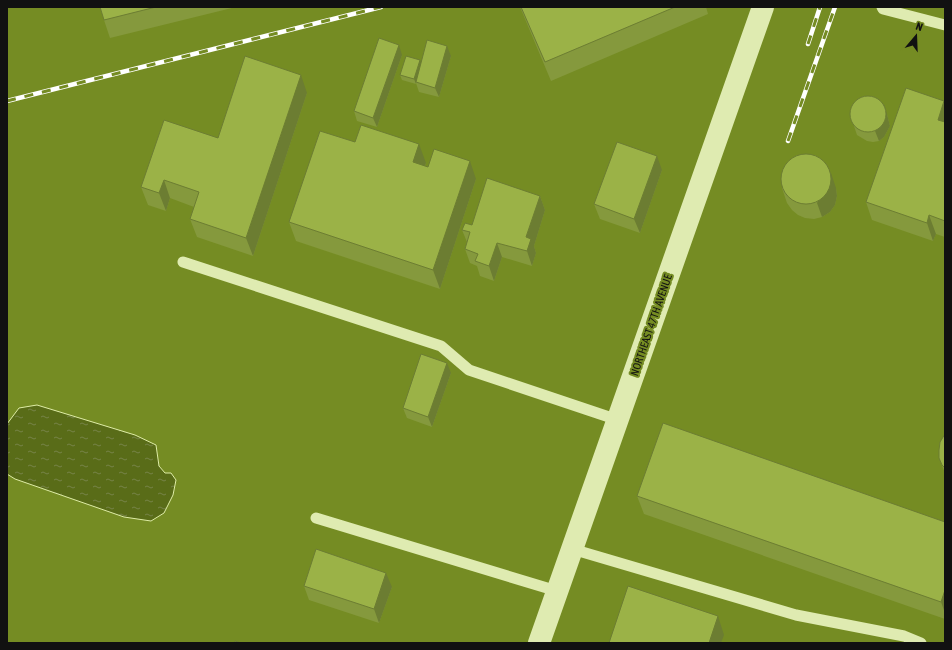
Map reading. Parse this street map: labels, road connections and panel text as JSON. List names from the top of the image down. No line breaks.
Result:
{"streets":{"street":["NORTHEAST 47TH AVENUE"]},"north":"top"}
